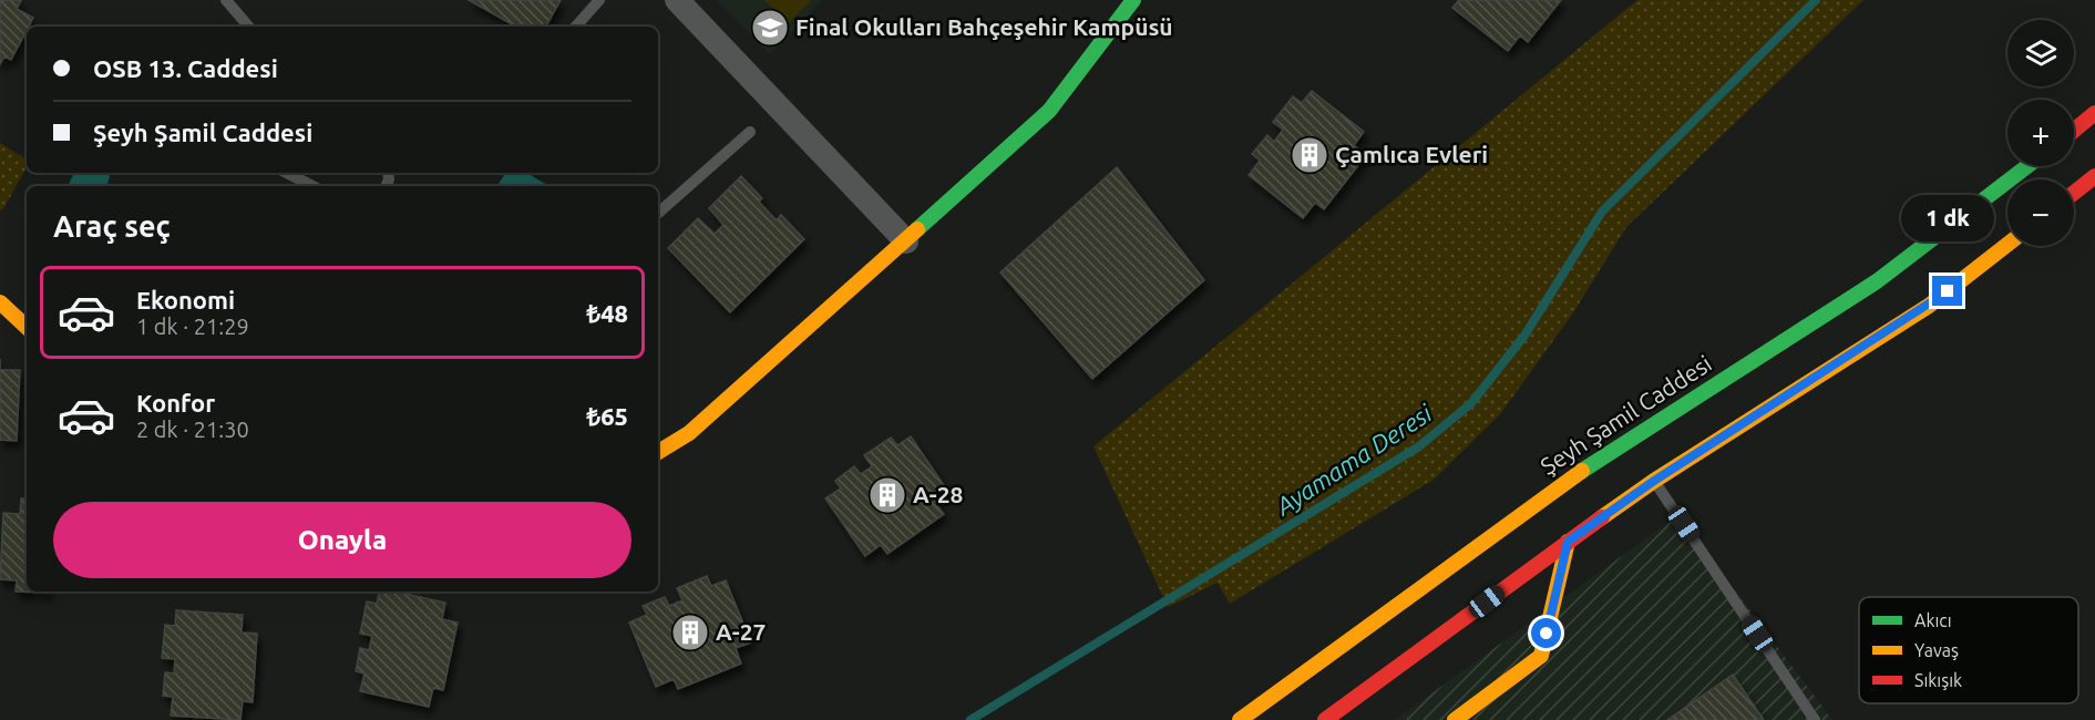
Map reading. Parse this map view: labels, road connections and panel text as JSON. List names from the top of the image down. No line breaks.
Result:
{"streets":{"main road":["Şeyh Şamil Caddesi"]},"water":["Ayamama Deresi"],"places":{"school or university":["Final Okulları Bahçeşehir Kampüsü"],"building":["Çamlıca Evleri","A-28","A-27"]},"legend":["Akıcı","Yavaş","Sıkışık"],"page":{"map_buttons":["+","−"],"banner":["OSB 13. Caddesi","Şeyh Şamil Caddesi"],"heading":"Araç seç","bubble":"1 dk","list":[{"name":"Ekonomi","note":"1 dk · 21:29","value":"₺48"},{"name":"Konfor","note":"2 dk · 21:30","value":"₺65"}],"buttons":"Onayla"}}
